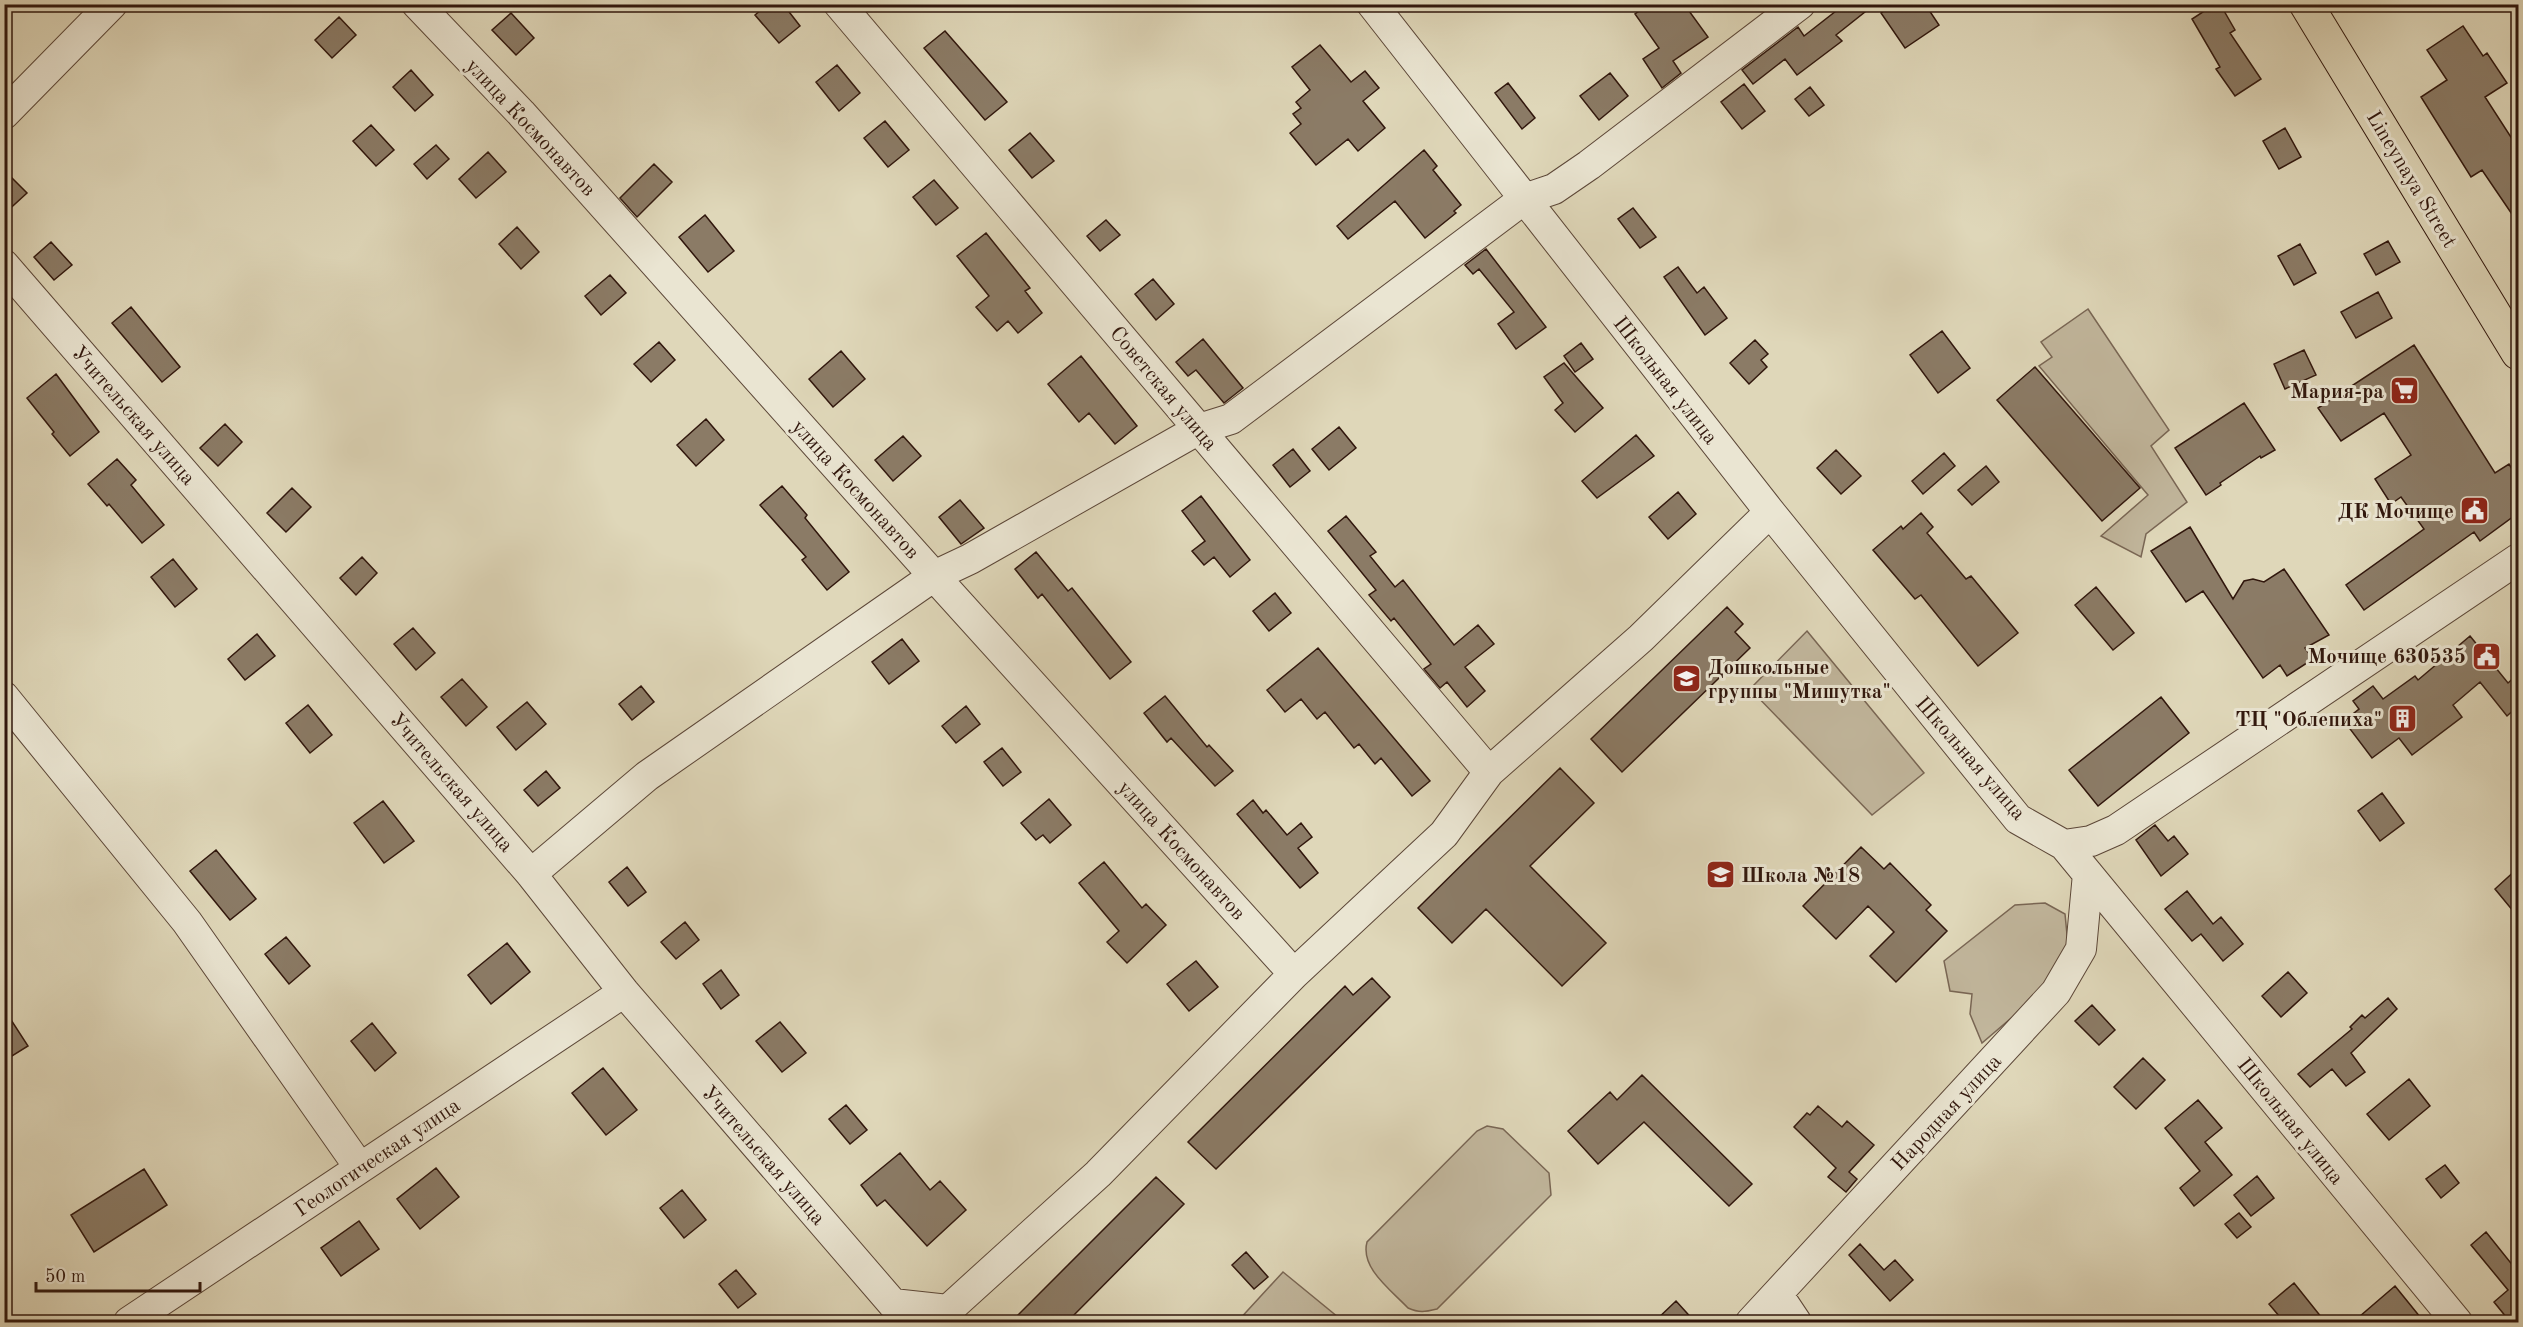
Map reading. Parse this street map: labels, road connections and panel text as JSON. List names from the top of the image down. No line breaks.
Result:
{"streets":{"main road":["Lineynaya Street"],"street":["улица Космонавтов","Школьная улица","Советская улица","Учительская улица","Народная улица","Геологическая улица"]},"crossings":[["Школьная улица","Народная улица"],["Учительская улица","Геологическая улица"]],"places":{"supermarket":["Мария-ра"],"public building":["ДК Мочище","Мочище 630535"],"school or university":["Дошкольные группы \"Мишутка\"","Школа №18"],"building":["ТЦ \"Облепиха\""]},"scale_bar":"50 m"}
